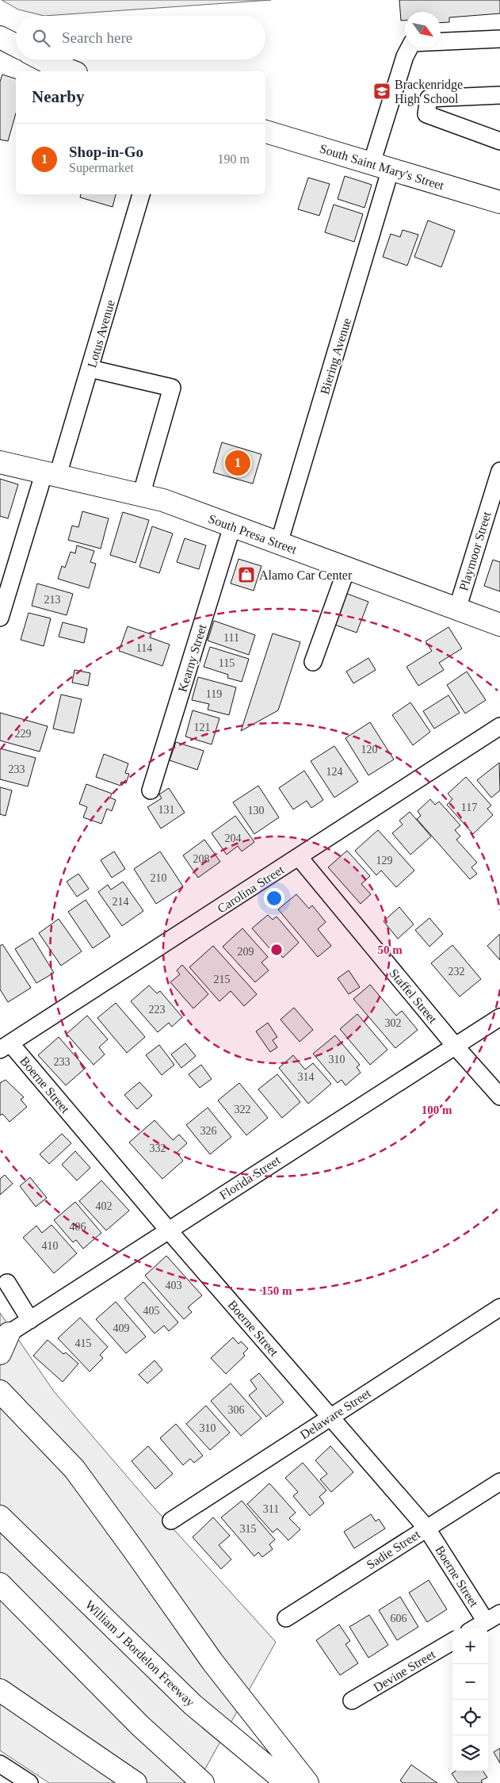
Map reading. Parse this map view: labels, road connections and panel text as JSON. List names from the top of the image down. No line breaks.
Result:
{"streets":{"main road":["South Saint Mary's Street","South Presa Street","William J Bordelon Freeway"],"street":["Lotus Avenue","Biering Avenue","Playmoor Street","Kearny Street","Carolina Street","Staffel Street","Boerne Street","Florida Street","Delaware Street","Sadie Street","Devine Street"]},"crossings":[["South Saint Mary's Street","Biering Avenue"],["Lotus Avenue","South Presa Street"],["Biering Avenue","South Presa Street"],["South Presa Street","Playmoor Street"],["South Presa Street","Kearny Street"],["Carolina Street","Staffel Street"],["Carolina Street","Boerne Street"],["Staffel Street","Florida Street"],["Boerne Street","Florida Street"],["Boerne Street","Delaware Street"],["Boerne Street","Sadie Street"]],"places":{"school or university":["Brackenridge High School"],"shop":["Alamo Car Center"]},"house_numbers":["213","111","114","115","119","121","229","120","233","124","117","131","130","204","208","129","210","214","209","232","215","223","302","310","233","314","322","326","332","402","406","410","403","405","409","415","306","310","311","315","606"],"north":"bottom right","page":{"search":"Search here","heading":"Nearby","list":[{"mark":"1","name":"Shop-in-Go","note":"Supermarket","value":"190 m"}],"pins":"1","map_buttons":["+","−"]},"rings":["50 m","100 m","150 m"]}
